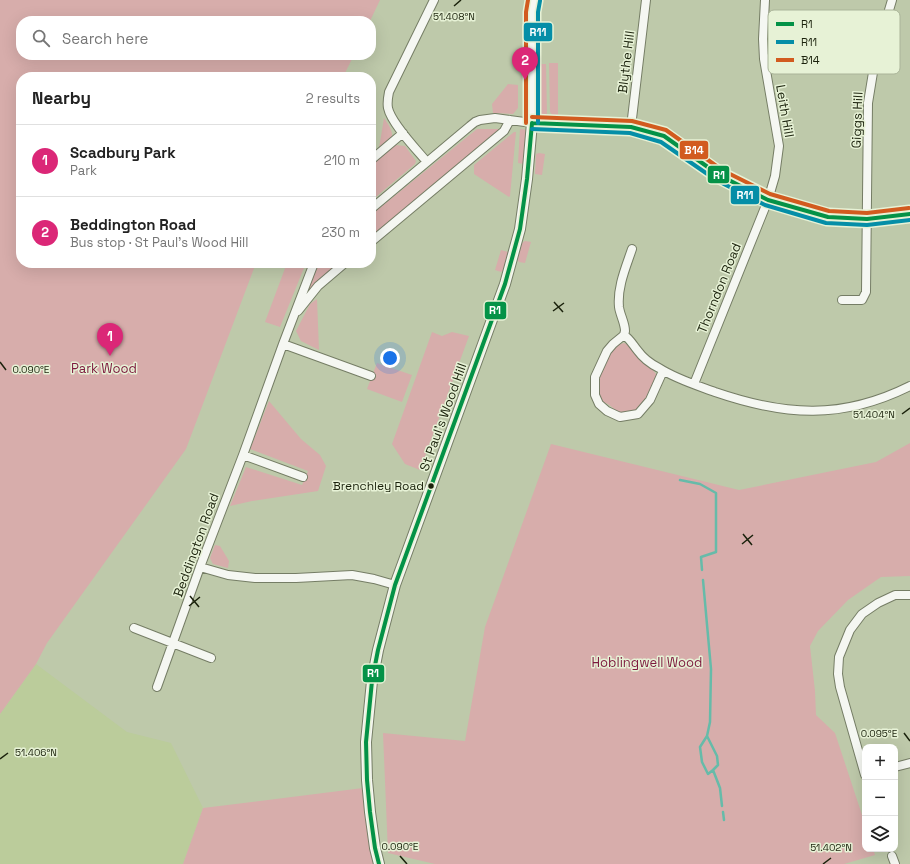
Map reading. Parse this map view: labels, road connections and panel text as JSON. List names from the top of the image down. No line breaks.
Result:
{"streets":{"street":["Blythe Hill","Leith Hill","Giggs Hill","Thorndon Road","St Paul's Wood Hill","Beddington Road"]},"crossings":[["Leith Hill","Thorndon Road"]],"parks":["Park Wood","Hoblingwell Wood"],"places":["Brenchley Road"],"lines":["transit line B14","transit line R11","transit line R1"],"legend":["R1","R11","B14"],"page":{"search":"Search here","pins":["2","1"],"heading":["Nearby","2 results"],"list":[{"mark":"1","name":"Scadbury Park","note":"Park","value":"210 m"},{"mark":"2","name":"Beddington Road","note":"Bus stop · St Paul's Wood Hill","value":"230 m"}],"map_buttons":["+","−"]},"coordinates":["51.408°N","0.090°E","51.404°N","0.095°E","51.406°N","51.402°N"]}
